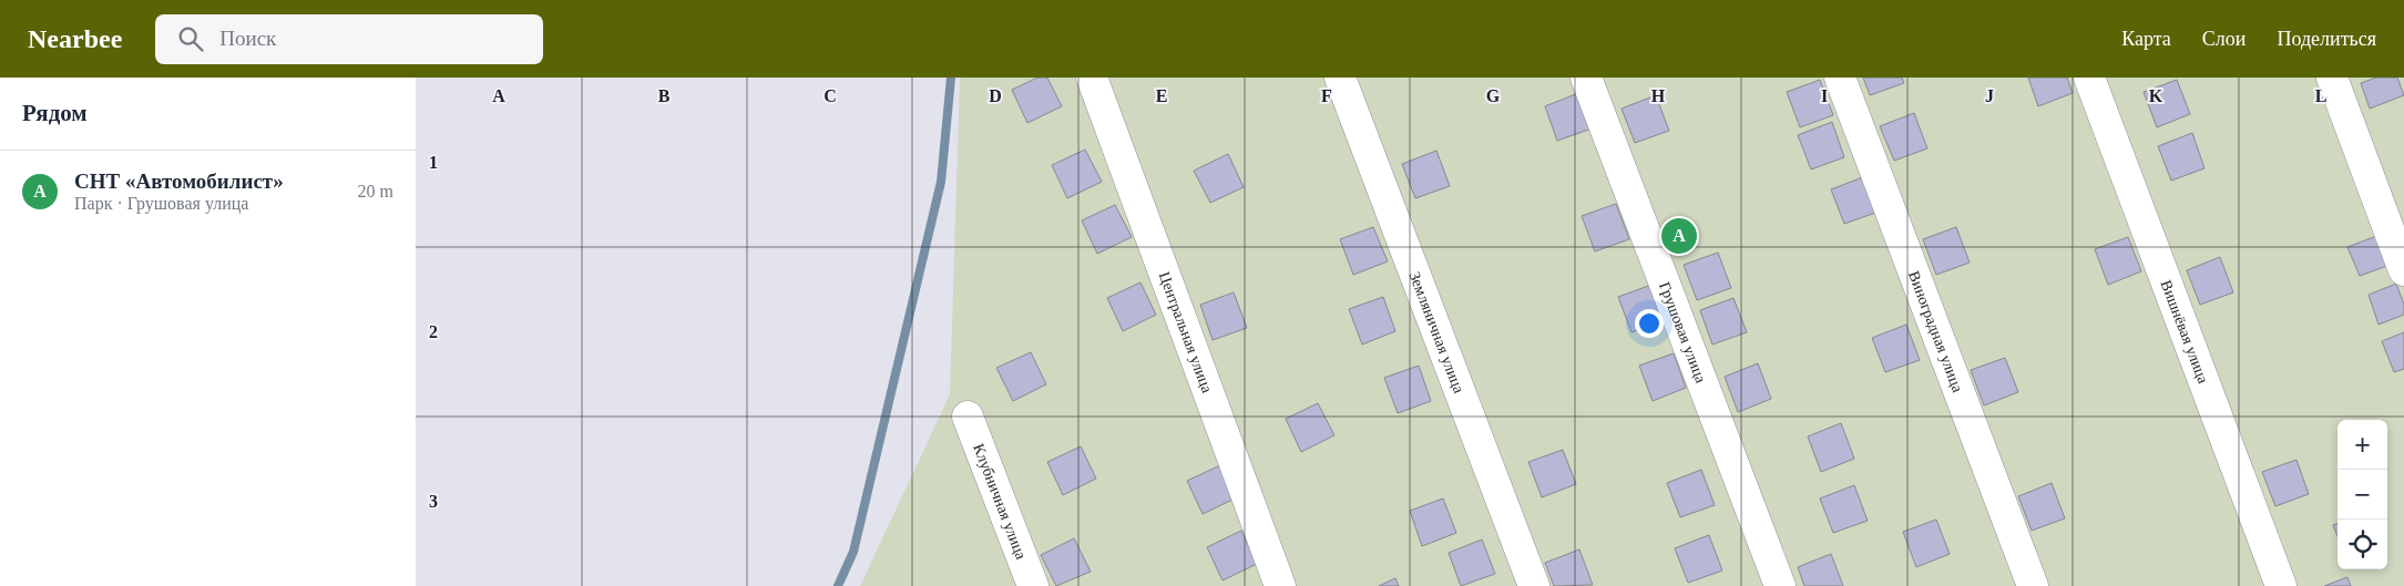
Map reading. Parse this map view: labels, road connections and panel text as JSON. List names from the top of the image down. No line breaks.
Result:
{"streets":{"street":["Земляничная улица","Центральная улица","Грушовая улица","Виноградная улица","Вишнёвая улица","Клубничная улица"]},"page":{"header":"Nearbee","search":"Поиск","nav":["Карта","Слои","Поделиться"],"heading":"Рядом","list":[{"mark":"A","name":"СНТ «Автомобилист»","note":"Парк · Грушовая улица","value":"20 m"}],"pins":"A","map_buttons":["+","−"]},"grid":{"columns":["A","B","C","D","E","F","G","H","I","J","K","L"],"rows":["1","2","3"]}}
